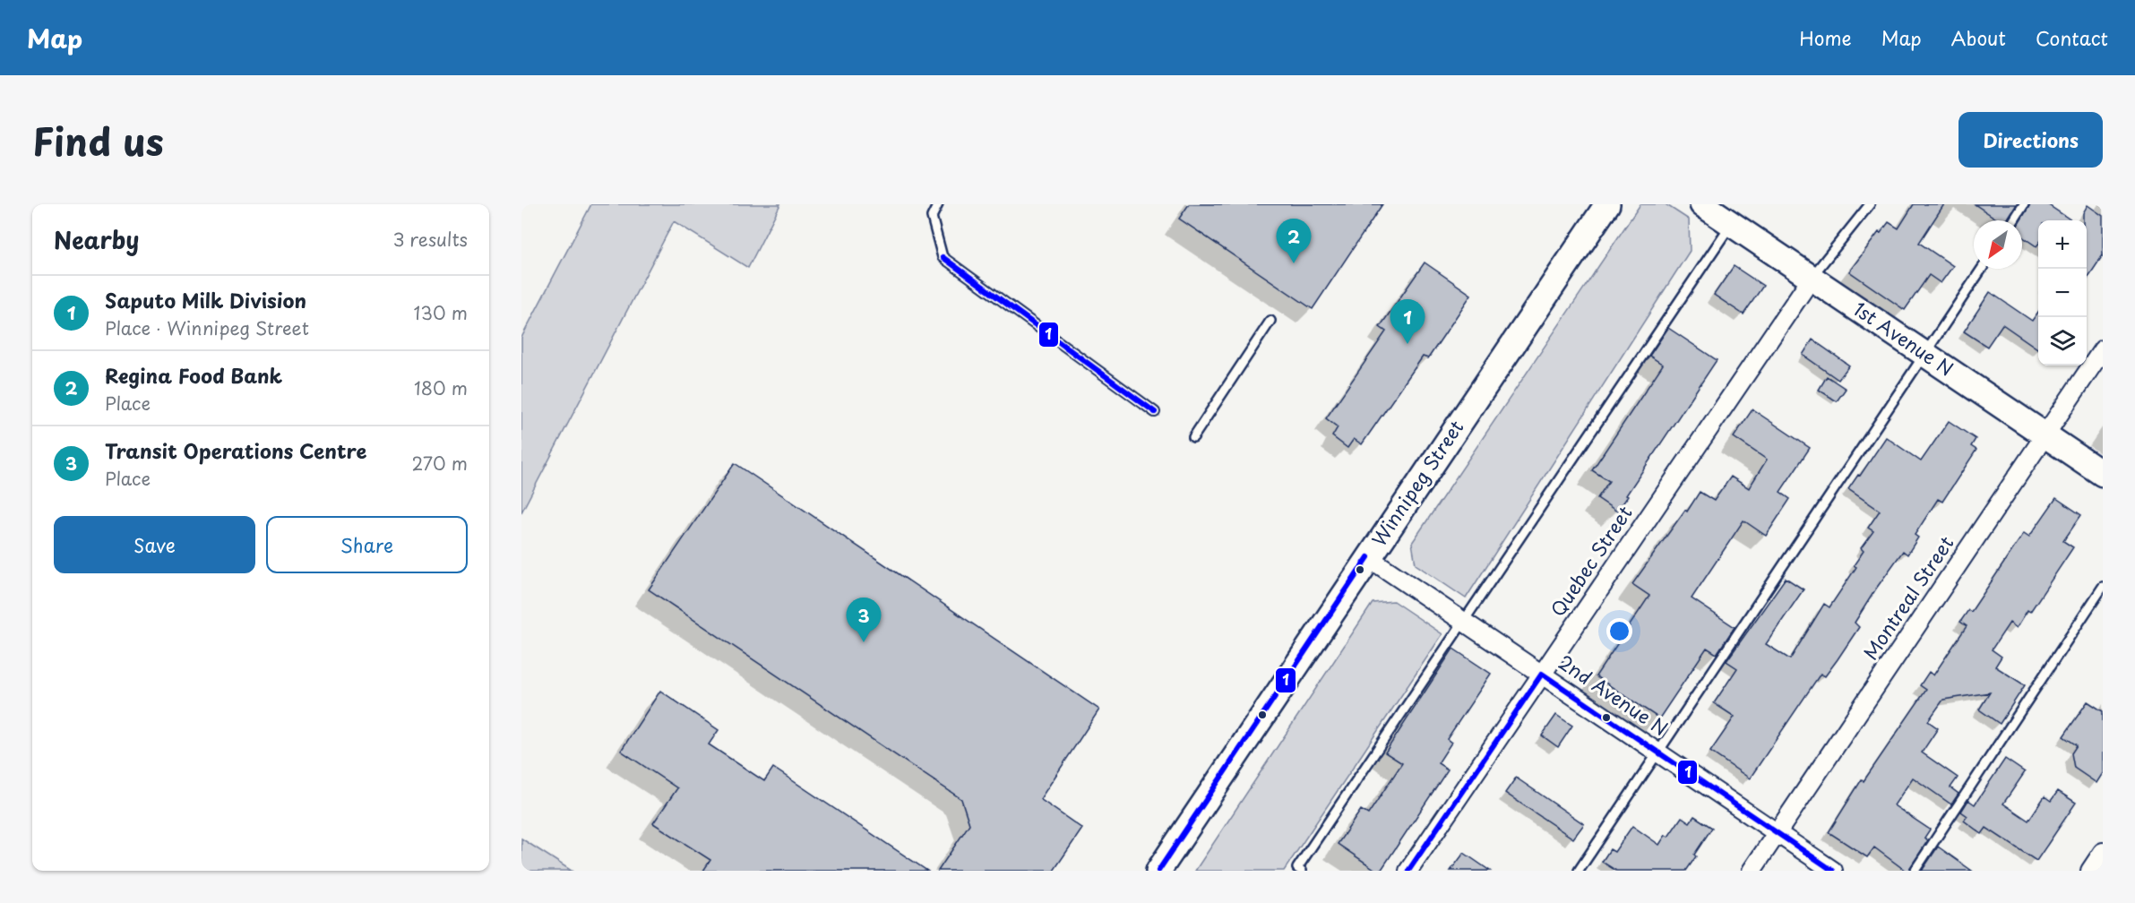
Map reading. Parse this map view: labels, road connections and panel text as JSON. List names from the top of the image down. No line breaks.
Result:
{"streets":{"main road":["1st Avenue N","Winnipeg Street"],"street":["Quebec Street","Montreal Street","2nd Avenue N"]},"crossings":[["1st Avenue N","Quebec Street"],["1st Avenue N","Montreal Street"],["Winnipeg Street","2nd Avenue N"],["Quebec Street","2nd Avenue N"],["Montreal Street","2nd Avenue N"]],"lines":["transit line 1"],"north":"bottom left","page":{"header":"Map","nav":["Home","Map","About","Contact"],"title":"Find us","buttons":["Directions",["Save","Share"]],"heading":["Nearby","3 results"],"pins":["2","1","3"],"map_buttons":["+","−"],"list":[{"mark":"1","name":"Saputo Milk Division","note":"Place · Winnipeg Street","value":"130 m"},{"mark":"2","name":"Regina Food Bank","note":"Place","value":"180 m"},{"mark":"3","name":"Transit Operations Centre","note":"Place","value":"270 m"}]}}
